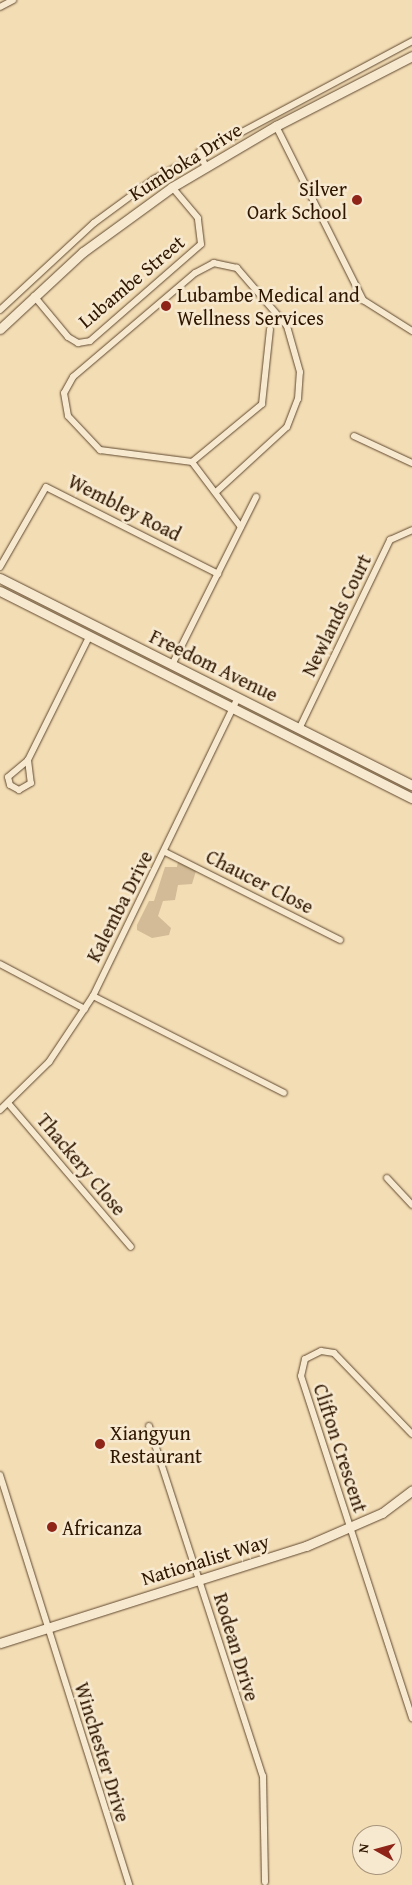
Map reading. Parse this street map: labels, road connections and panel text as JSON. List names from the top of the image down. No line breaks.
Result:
{"streets":{"main road":["Kumboka Drive","Freedom Avenue","Nationalist Way"],"street":["Lubambe Street","Wembley Road","Newlands Court","Chaucer Close","Kalemba Drive","Thackery Close","Clifton Crescent","Rodean Drive","Winchester Drive"]},"crossings":[["Kumboka Drive","Lubambe Street"],["Newlands Court","Freedom Avenue"],["Freedom Avenue","Kalemba Drive"],["Chaucer Close","Kalemba Drive"],["Kalemba Drive","Thackery Close"],["Clifton Crescent","Nationalist Way"],["Nationalist Way","Rodean Drive"],["Nationalist Way","Winchester Drive"]],"places":["Silver Oark School","Lubambe Medical and Wellness Services","Xiangyun Restaurant","Africanza"],"north":"left"}
